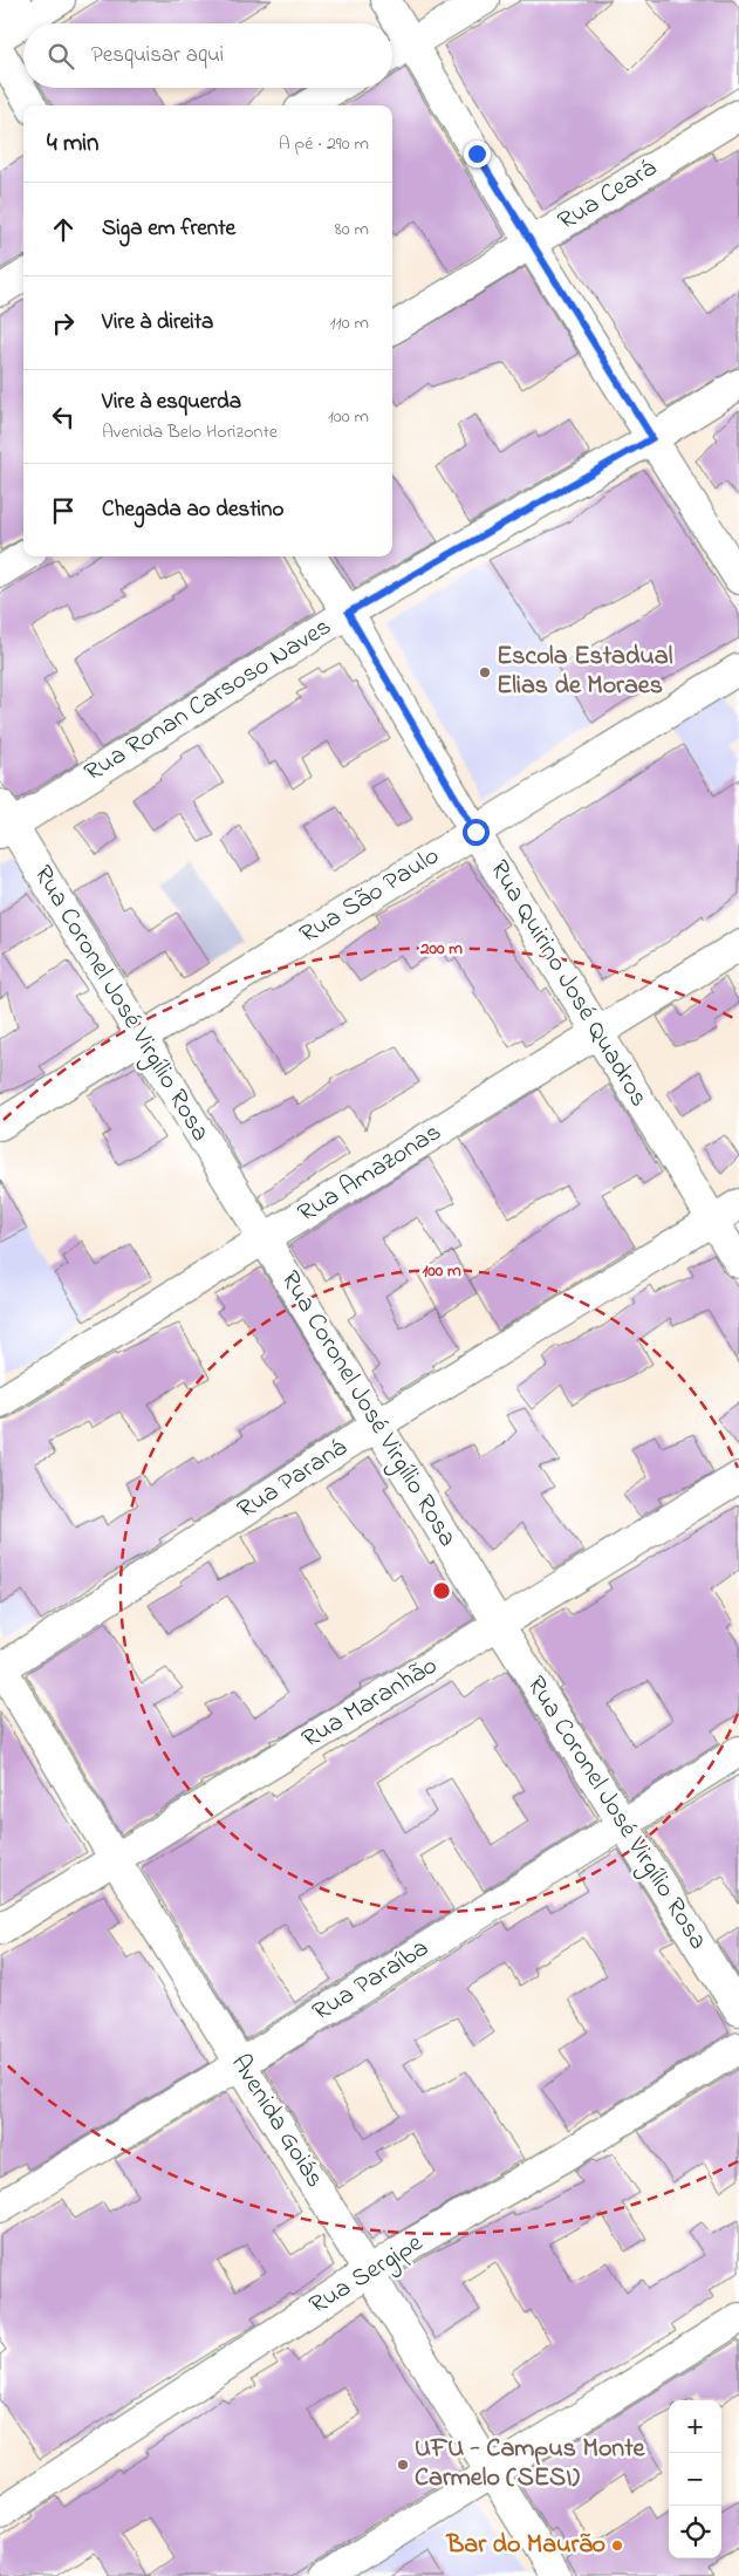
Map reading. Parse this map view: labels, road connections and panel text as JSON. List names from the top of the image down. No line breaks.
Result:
{"streets":{"street":["Rua Ceará","Rua Ronan Carsoso Naves","Rua São Paulo","Rua Quirino José Quadros","Rua Coronel José Virgílio Rosa","Rua Amazonas","Rua Paraná","Rua Maranhão","Rua Paraíba","Avenida Goiás","Rua Sergipe"]},"crossings":[["Rua Ronan Carsoso Naves","Rua Quirino José Quadros"],["Rua Ronan Carsoso Naves","Rua Coronel José Virgílio Rosa"],["Rua São Paulo","Rua Quirino José Quadros"],["Rua São Paulo","Rua Coronel José Virgílio Rosa"],["Rua Quirino José Quadros","Rua Amazonas"],["Rua Quirino José Quadros","Rua Paraná"],["Rua Coronel José Virgílio Rosa","Rua Amazonas"],["Rua Coronel José Virgílio Rosa","Rua Paraná"],["Rua Coronel José Virgílio Rosa","Rua Maranhão"],["Rua Coronel José Virgílio Rosa","Rua Paraíba"],["Rua Paraná","Avenida Goiás"],["Rua Maranhão","Avenida Goiás"],["Rua Paraíba","Avenida Goiás"],["Avenida Goiás","Rua Sergipe"]],"places":["Escola Estadual Elias de Moraes","UFU - Campus Monte Carmelo (SESI)","Bar do Maurão"],"page":{"search":"Pesquisar aqui","heading":["4 min","A pé · 290 m"],"list":[["Siga em frente","80 m"],["Vire à direita","110 m"],["Vire à esquerda","Avenida Belo Horizonte","100 m"],"Chegada ao destino"],"map_buttons":["+","−"]},"rings":["200 m","100 m"]}
